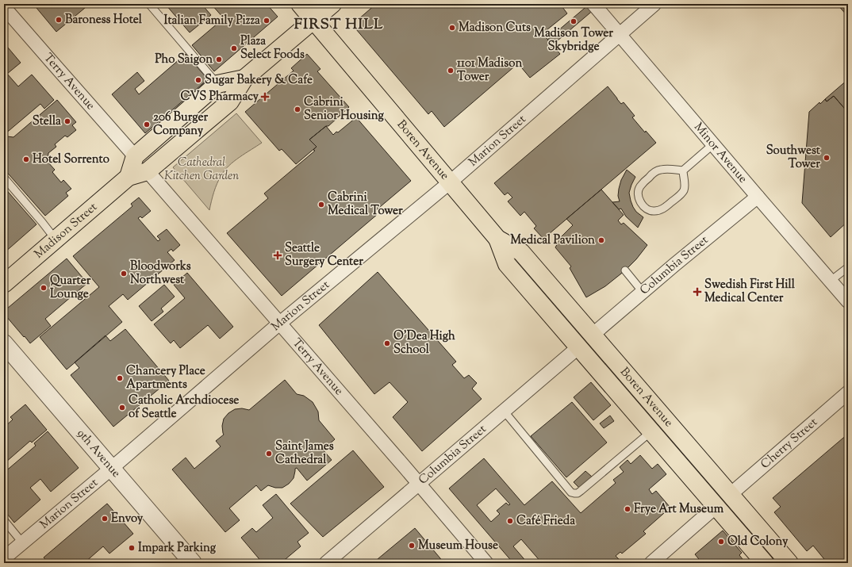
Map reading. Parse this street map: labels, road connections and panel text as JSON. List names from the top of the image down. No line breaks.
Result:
{"streets":{"main road":["Boren Avenue","Madison Street"],"street":["Terry Avenue","Marion Street","Minor Avenue","Columbia Street","Cherry Street","9th Avenue"]},"crossings":[["Terry Avenue","Marion Street"],["Terry Avenue","Madison Street"],["Terry Avenue","Columbia Street"],["Marion Street","Boren Avenue"],["Marion Street","Minor Avenue"],["Marion Street","9th Avenue"],["Boren Avenue","Madison Street"],["Boren Avenue","Columbia Street"],["Boren Avenue","Cherry Street"],["Minor Avenue","Columbia Street"]],"districts":["FIRST HILL"],"parks":["Cathedral Kitchen Garden"],"places":{"other":["Baroness Hotel","Italian Family Pizza","Madison Tower Skybridge","Madison Cuts","Plaza Select Foods","Pho Saigon","1101 Madison Tower","Sugar Bakery & Cafe","Cabrini Senior Housing","Stella","206 Burger Company","Southwest Tower","Hotel Sorrento","Cabrini Medical Tower","Medical Pavilion","Bloodworks Northwest","Quarter Lounge","O'Dea High School","Chancery Place Apartments","Catholic Archdiocese of Seattle","Saint James Cathedral","Frye Art Museum","Envoy","Café Frieda","Old Colony","Museum House","Impark Parking"],"health":["CVS Pharmacy","Seattle Surgery Center","Swedish First Hill Medical Center"]}}
